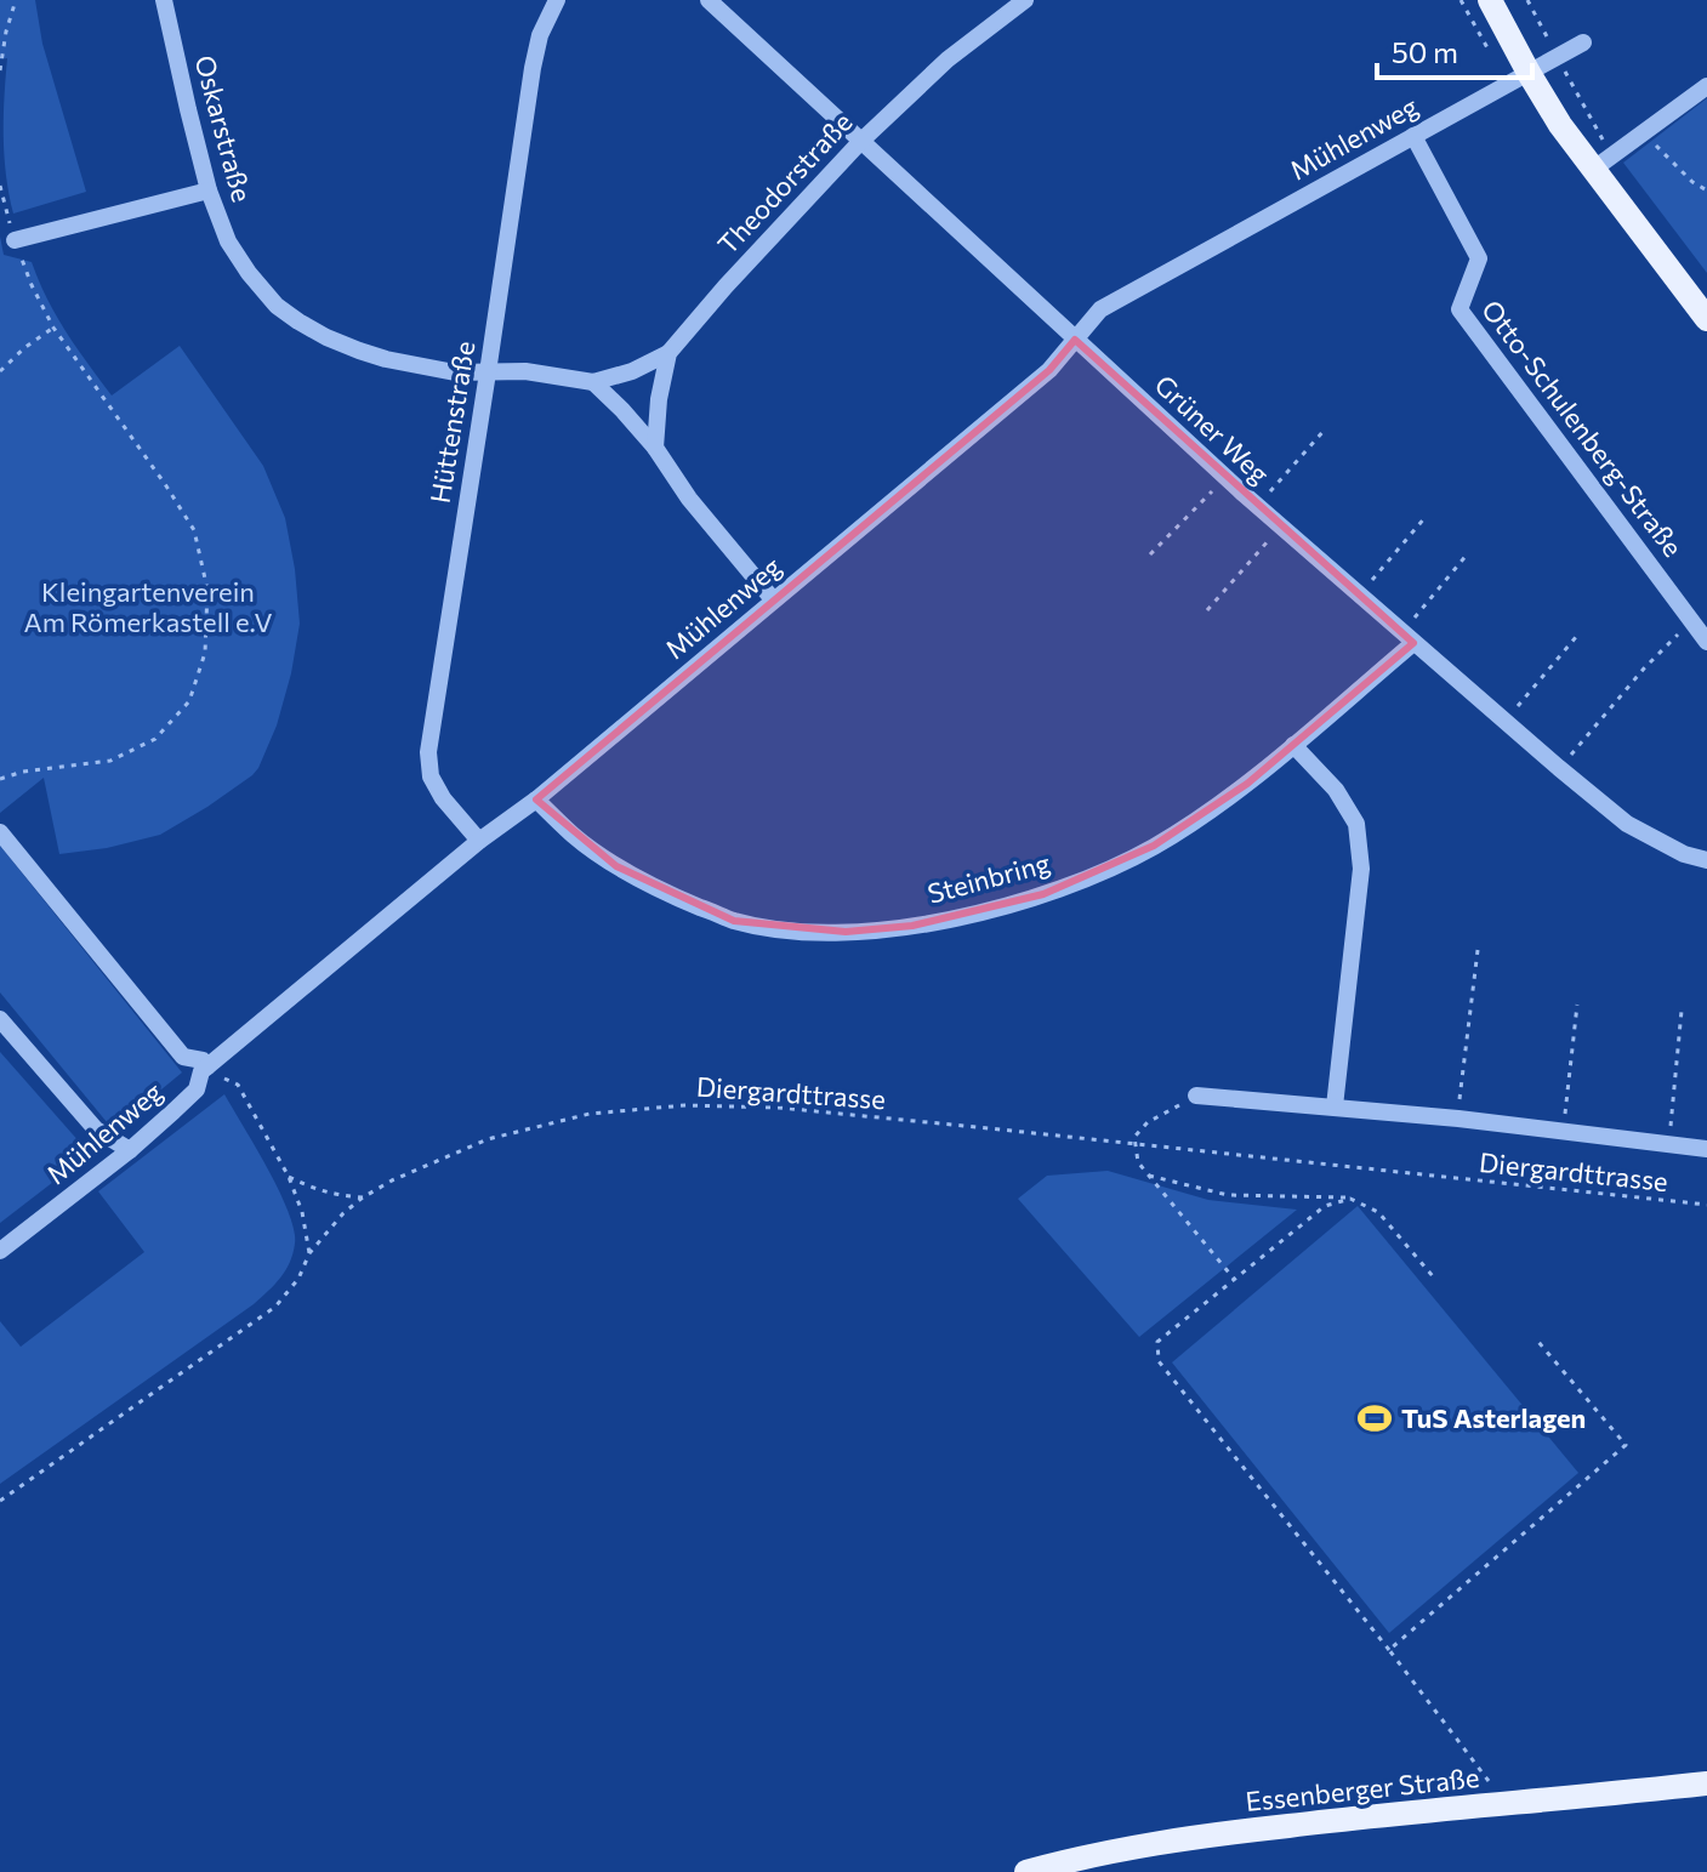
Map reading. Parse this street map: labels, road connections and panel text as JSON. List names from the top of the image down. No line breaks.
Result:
{"streets":{"main road":["Essenberger Straße"],"street":["Oskarstraße","Mühlenweg","Theodorstraße","Hüttenstraße","Otto-Schulenberg-Straße","Grüner Weg","Steinbring"],"path":["Diergardttrasse"]},"crossings":[["Oskarstraße","Theodorstraße"],["Oskarstraße","Hüttenstraße"],["Mühlenweg","Hüttenstraße"],["Mühlenweg","Otto-Schulenberg-Straße"],["Mühlenweg","Grüner Weg"],["Mühlenweg","Steinbring"],["Theodorstraße","Grüner Weg"],["Grüner Weg","Steinbring"]],"parks":["Kleingartenverein Am Römerkastell e.V"],"places":{"sports":["TuS Asterlagen"]},"scale_bar":"50 m"}
